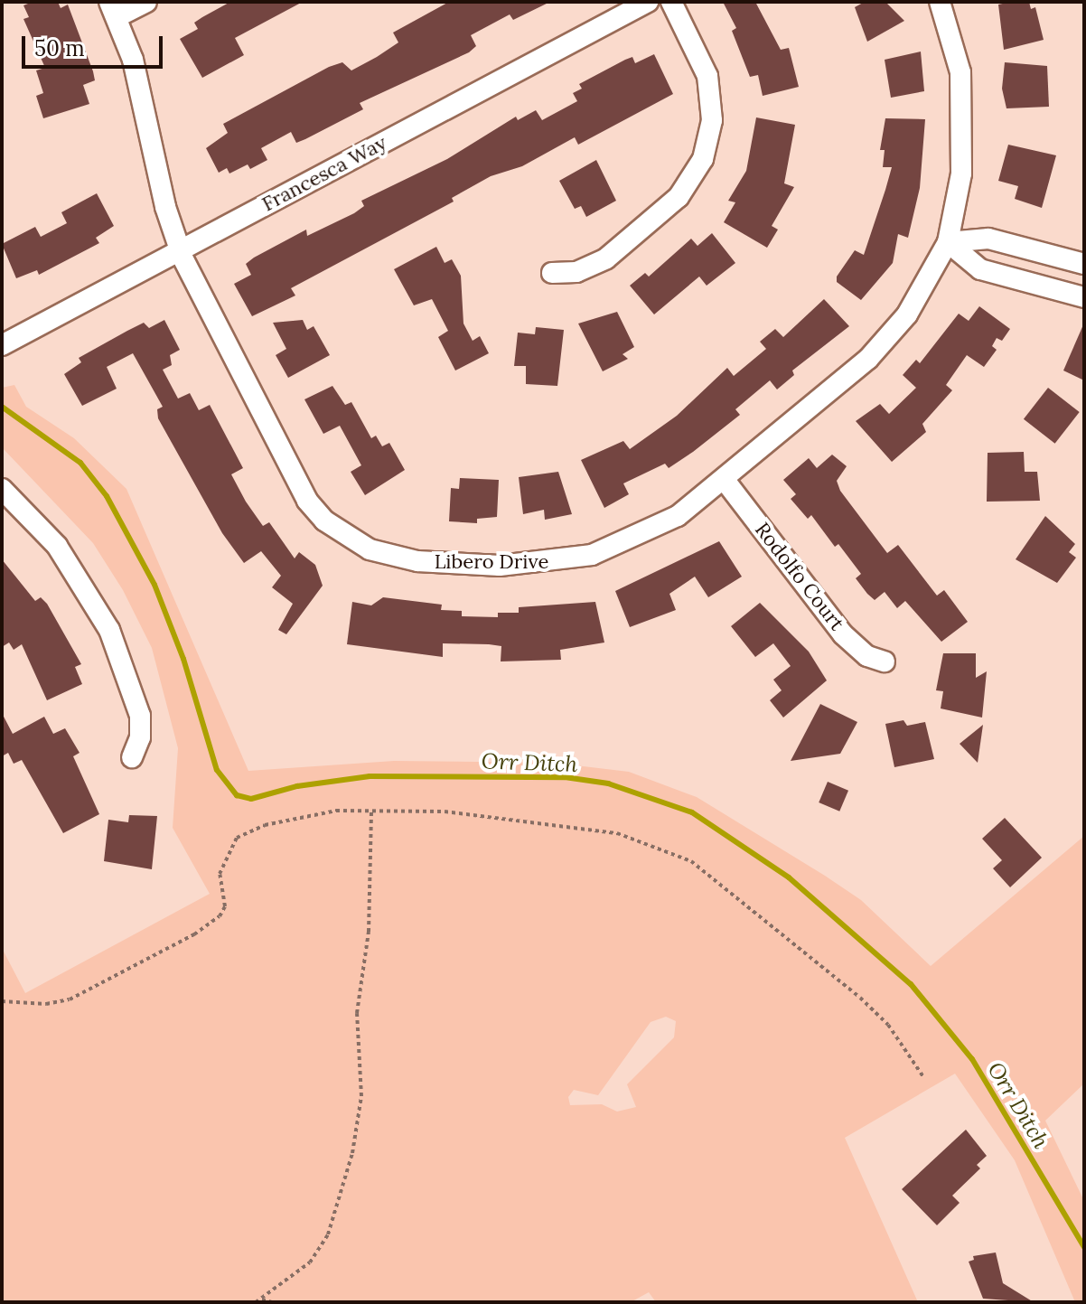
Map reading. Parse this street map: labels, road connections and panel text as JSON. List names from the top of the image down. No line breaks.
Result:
{"streets":{"street":["Francesca Way","Libero Drive","Rodolfo Court"]},"crossings":[["Francesca Way","Libero Drive"],["Libero Drive","Rodolfo Court"]],"water":["Orr Ditch"],"scale_bar":"50 m"}
